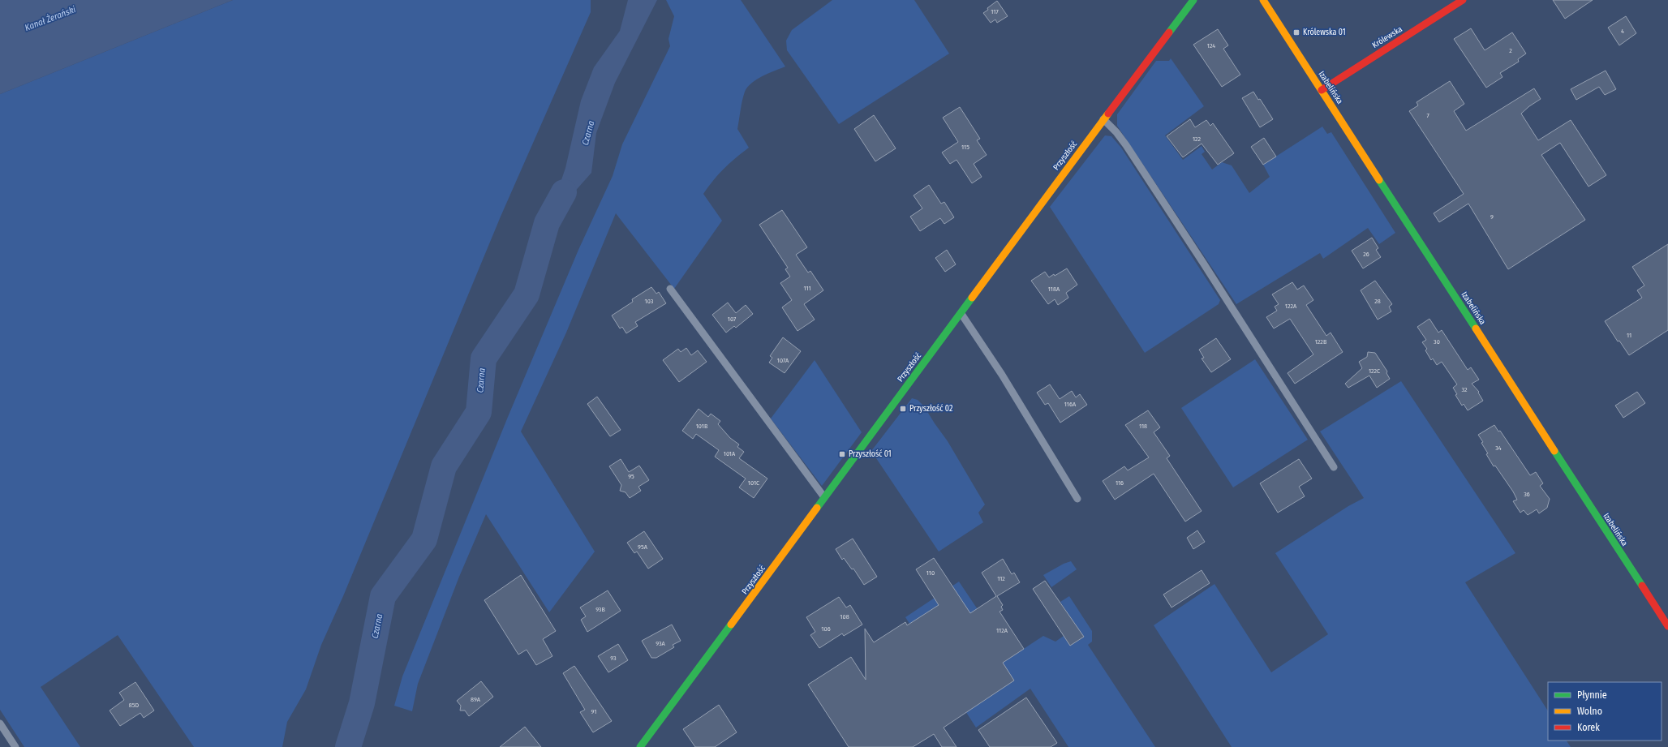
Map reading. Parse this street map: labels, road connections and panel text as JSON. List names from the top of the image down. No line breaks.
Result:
{"streets":{"street":["Królewska","Izabelińska","Przyszłość"]},"crossings":[["Królewska","Izabelińska"]],"water":["Kanał Żerański","Czarna"],"places":{"transit":["Królewska 01","Przyszłość 02","Przyszłość 01"]},"house_numbers":["117","4","124","2","7","122","115","9","26","111","118A","103","28","122A","107","11","122B","30","107A","122C","32","116A","101B","118","34","101A","95","101C","116","36","95A","110","112","93B","108","106","112A","93A","93","89A","85D","91"],"legend":["Płynnie","Wolno","Korek"]}
